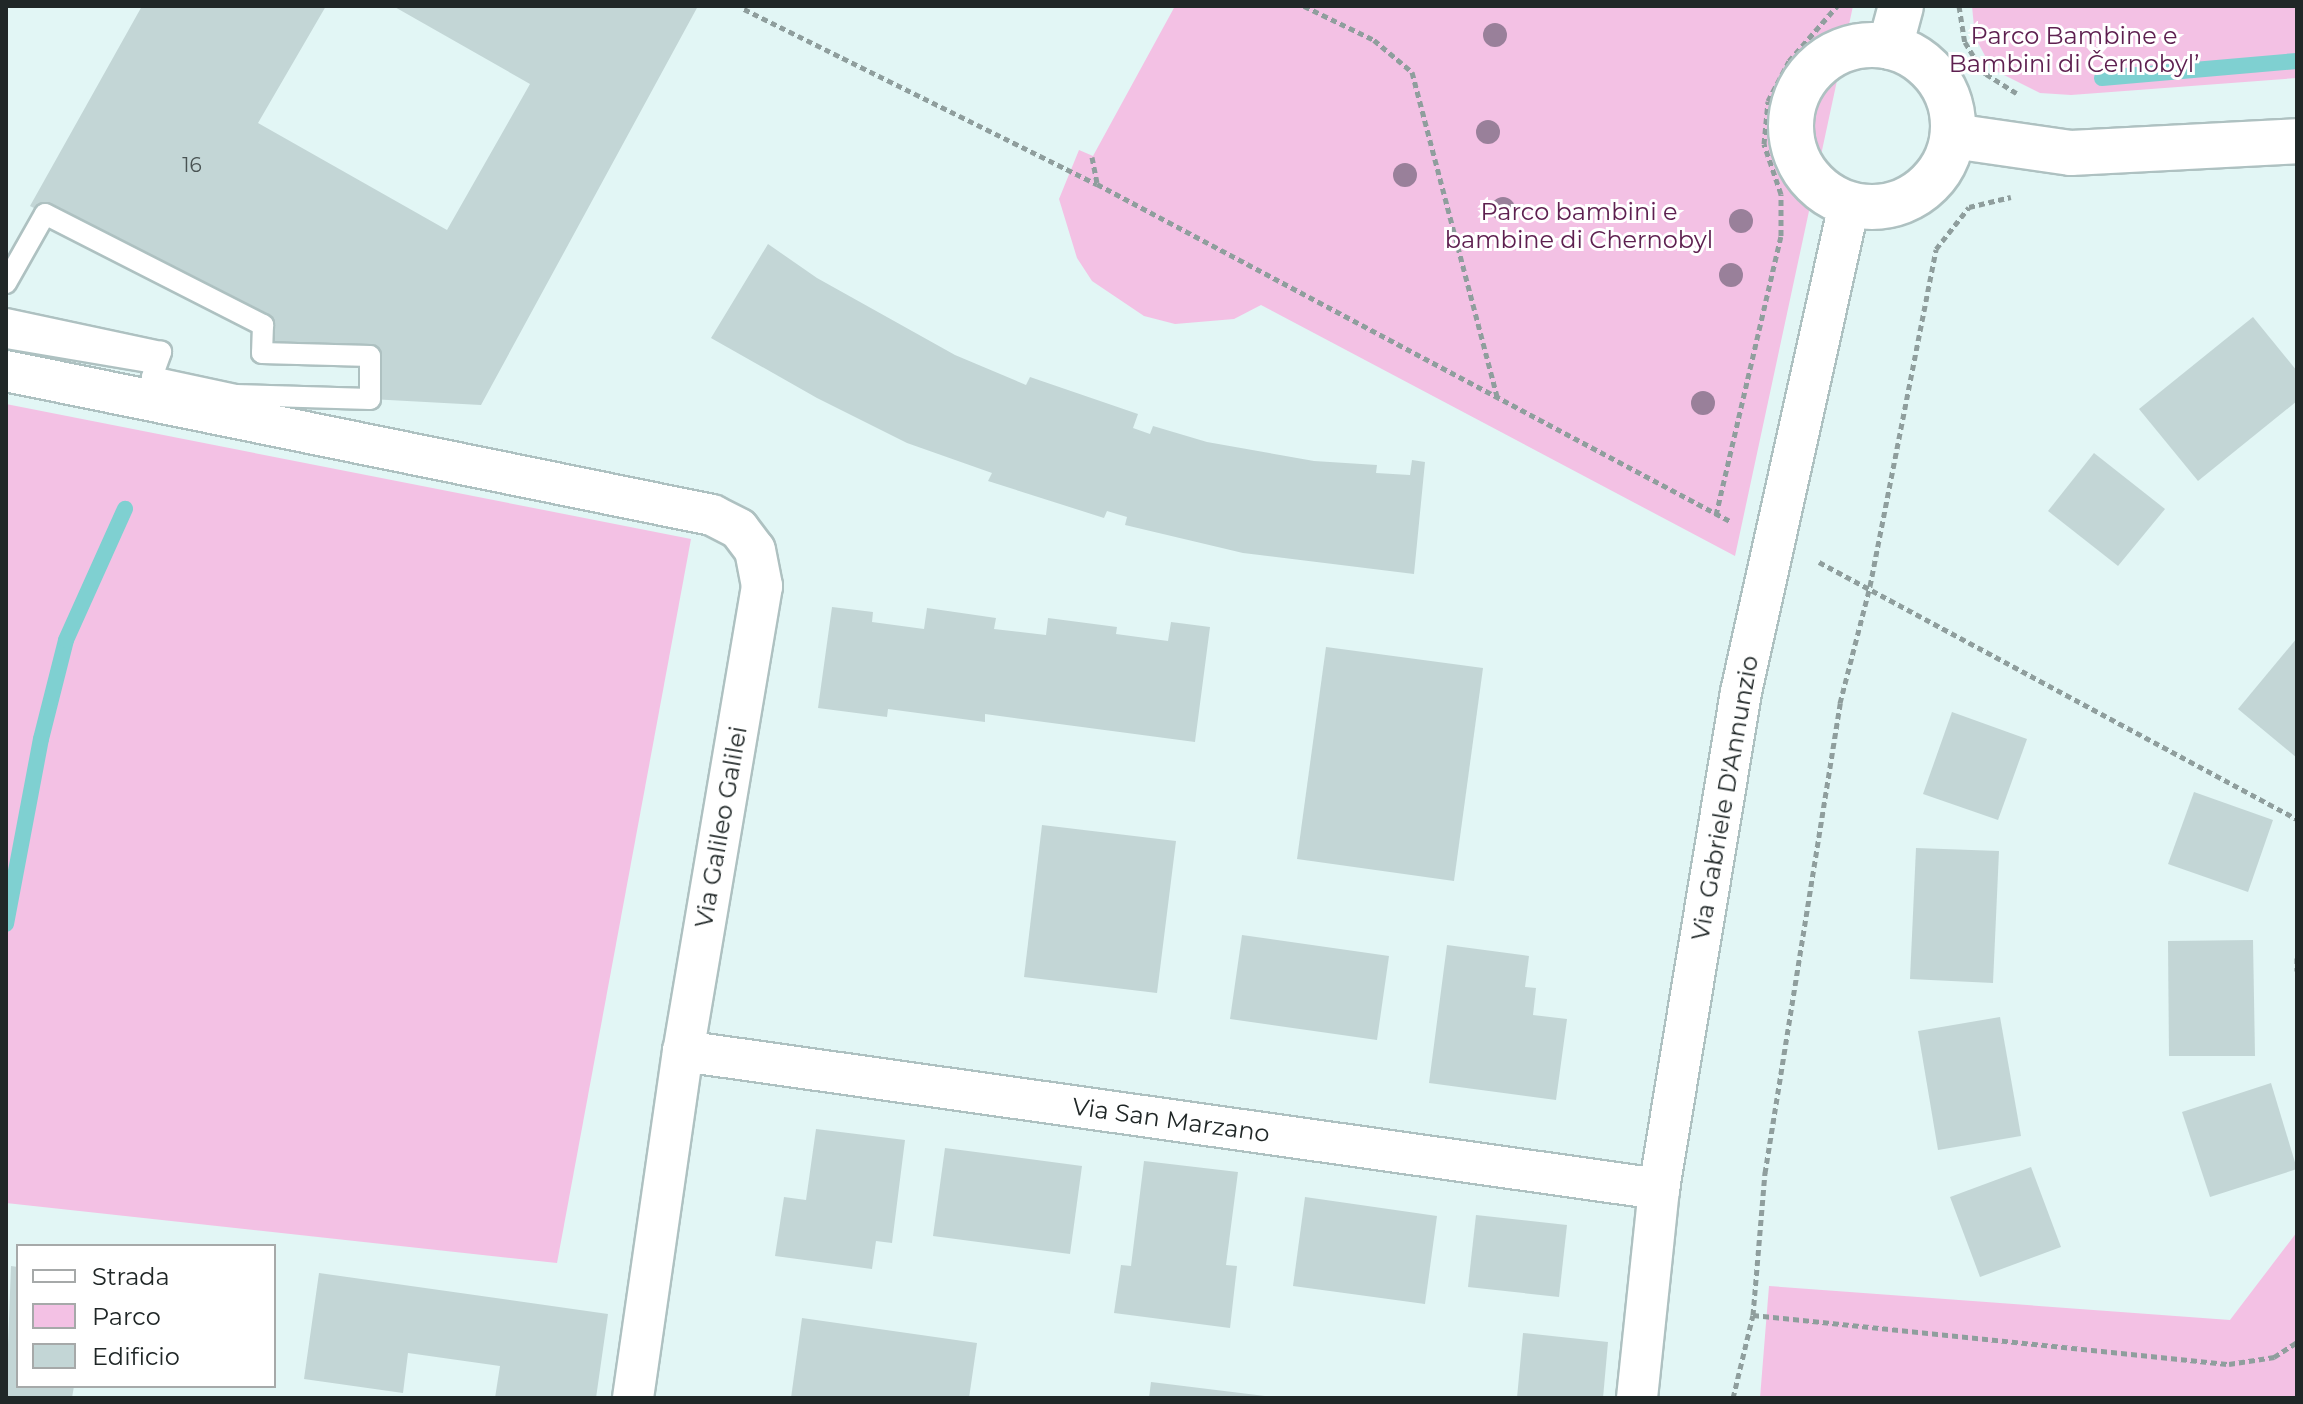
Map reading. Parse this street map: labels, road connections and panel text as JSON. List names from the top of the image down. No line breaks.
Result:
{"streets":{"street":["Via Gabriele D'Annunzio","Via Galileo Galilei","Via San Marzano"]},"crossings":[["Via Gabriele D'Annunzio","Via San Marzano"],["Via Galileo Galilei","Via San Marzano"]],"parks":["Parco Bambine e Bambini di Černobyl’","Parco bambini e bambine di Chernobyl"],"house_numbers":["16"],"legend":["Strada","Parco","Edificio"]}
